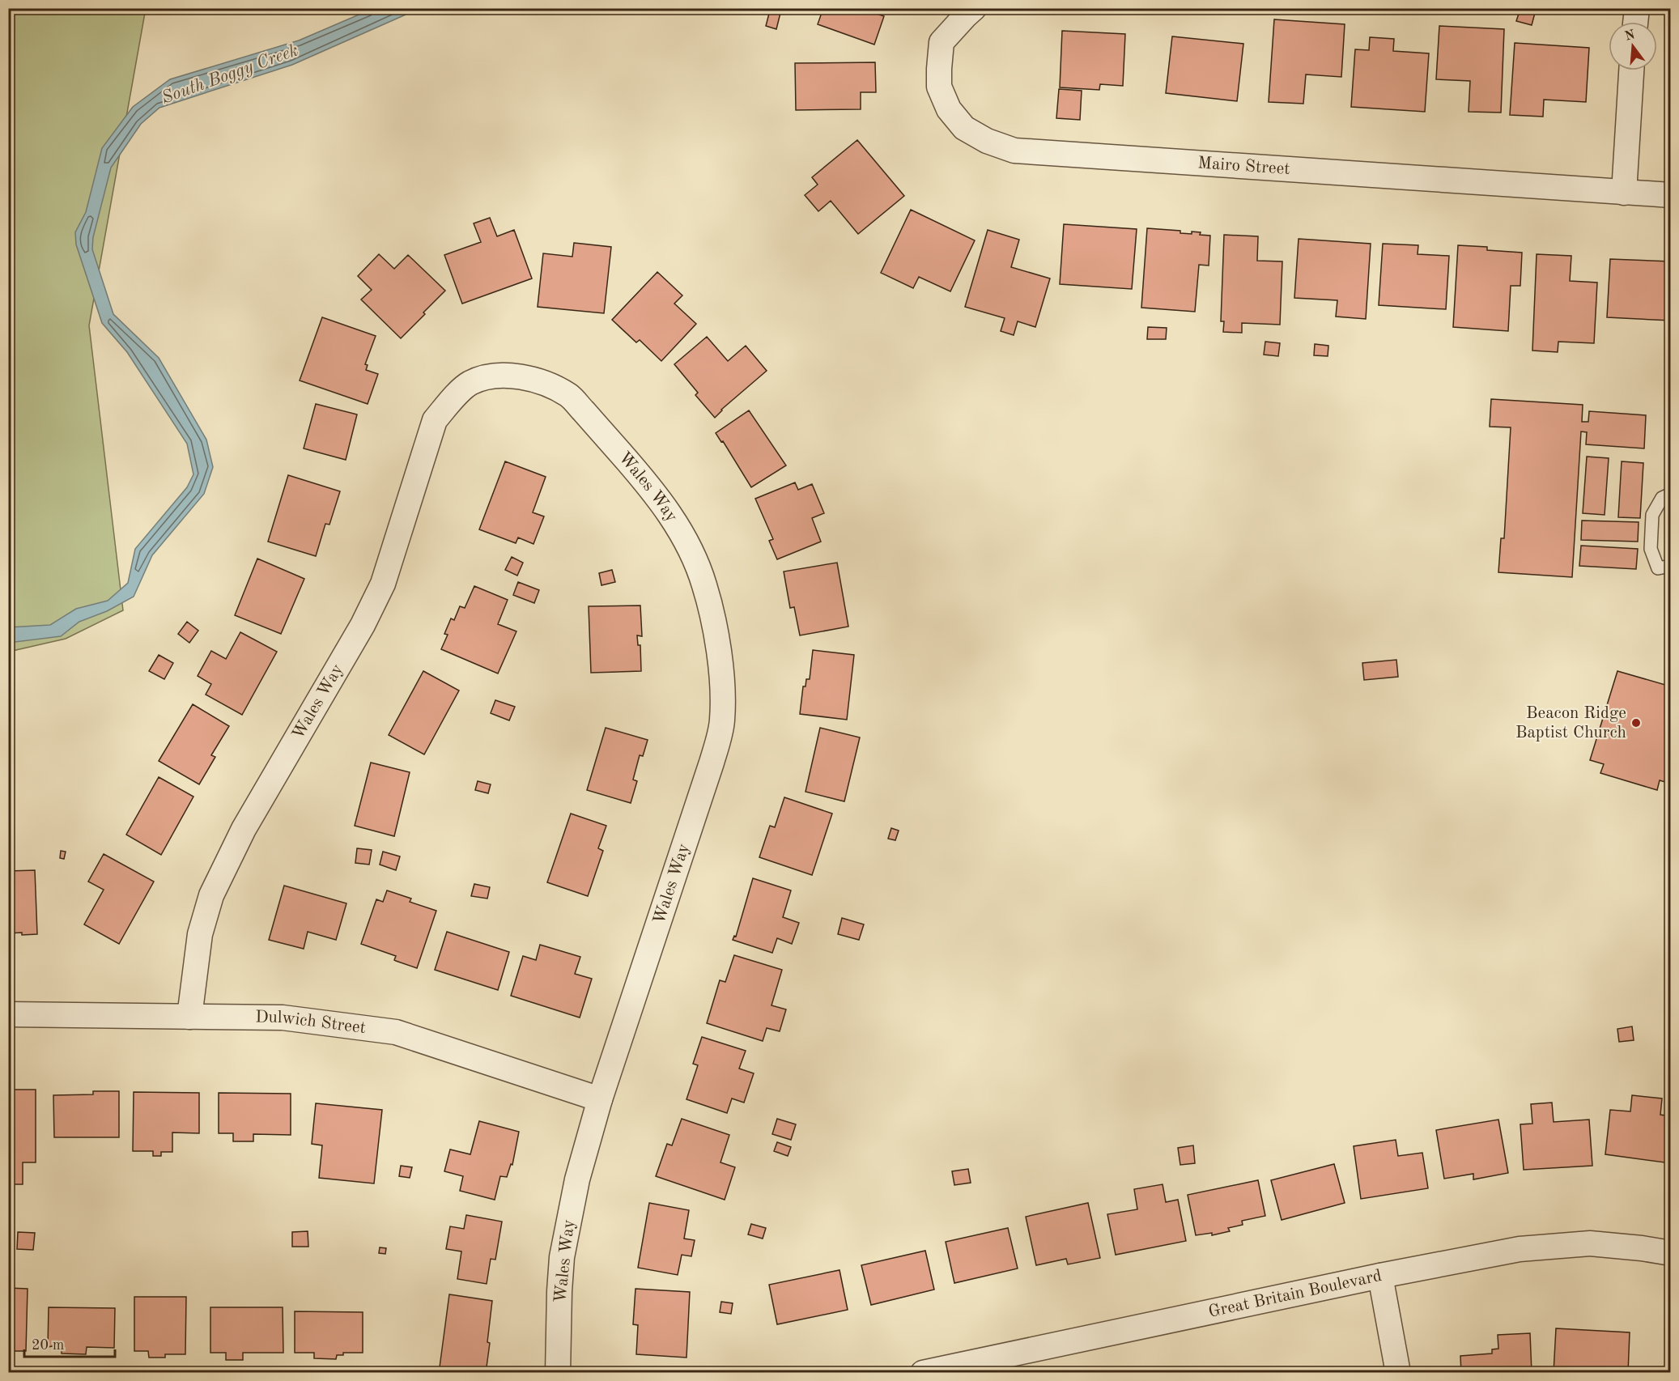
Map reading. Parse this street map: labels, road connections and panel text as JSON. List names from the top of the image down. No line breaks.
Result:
{"streets":{"street":["Mairo Street","Wales Way","Dulwich Street","Great Britain Boulevard"]},"crossings":[["Wales Way","Dulwich Street"]],"water":["South Boggy Creek"],"places":["Beacon Ridge Baptist Church"],"scale_bar":"20 m","north":"top"}
